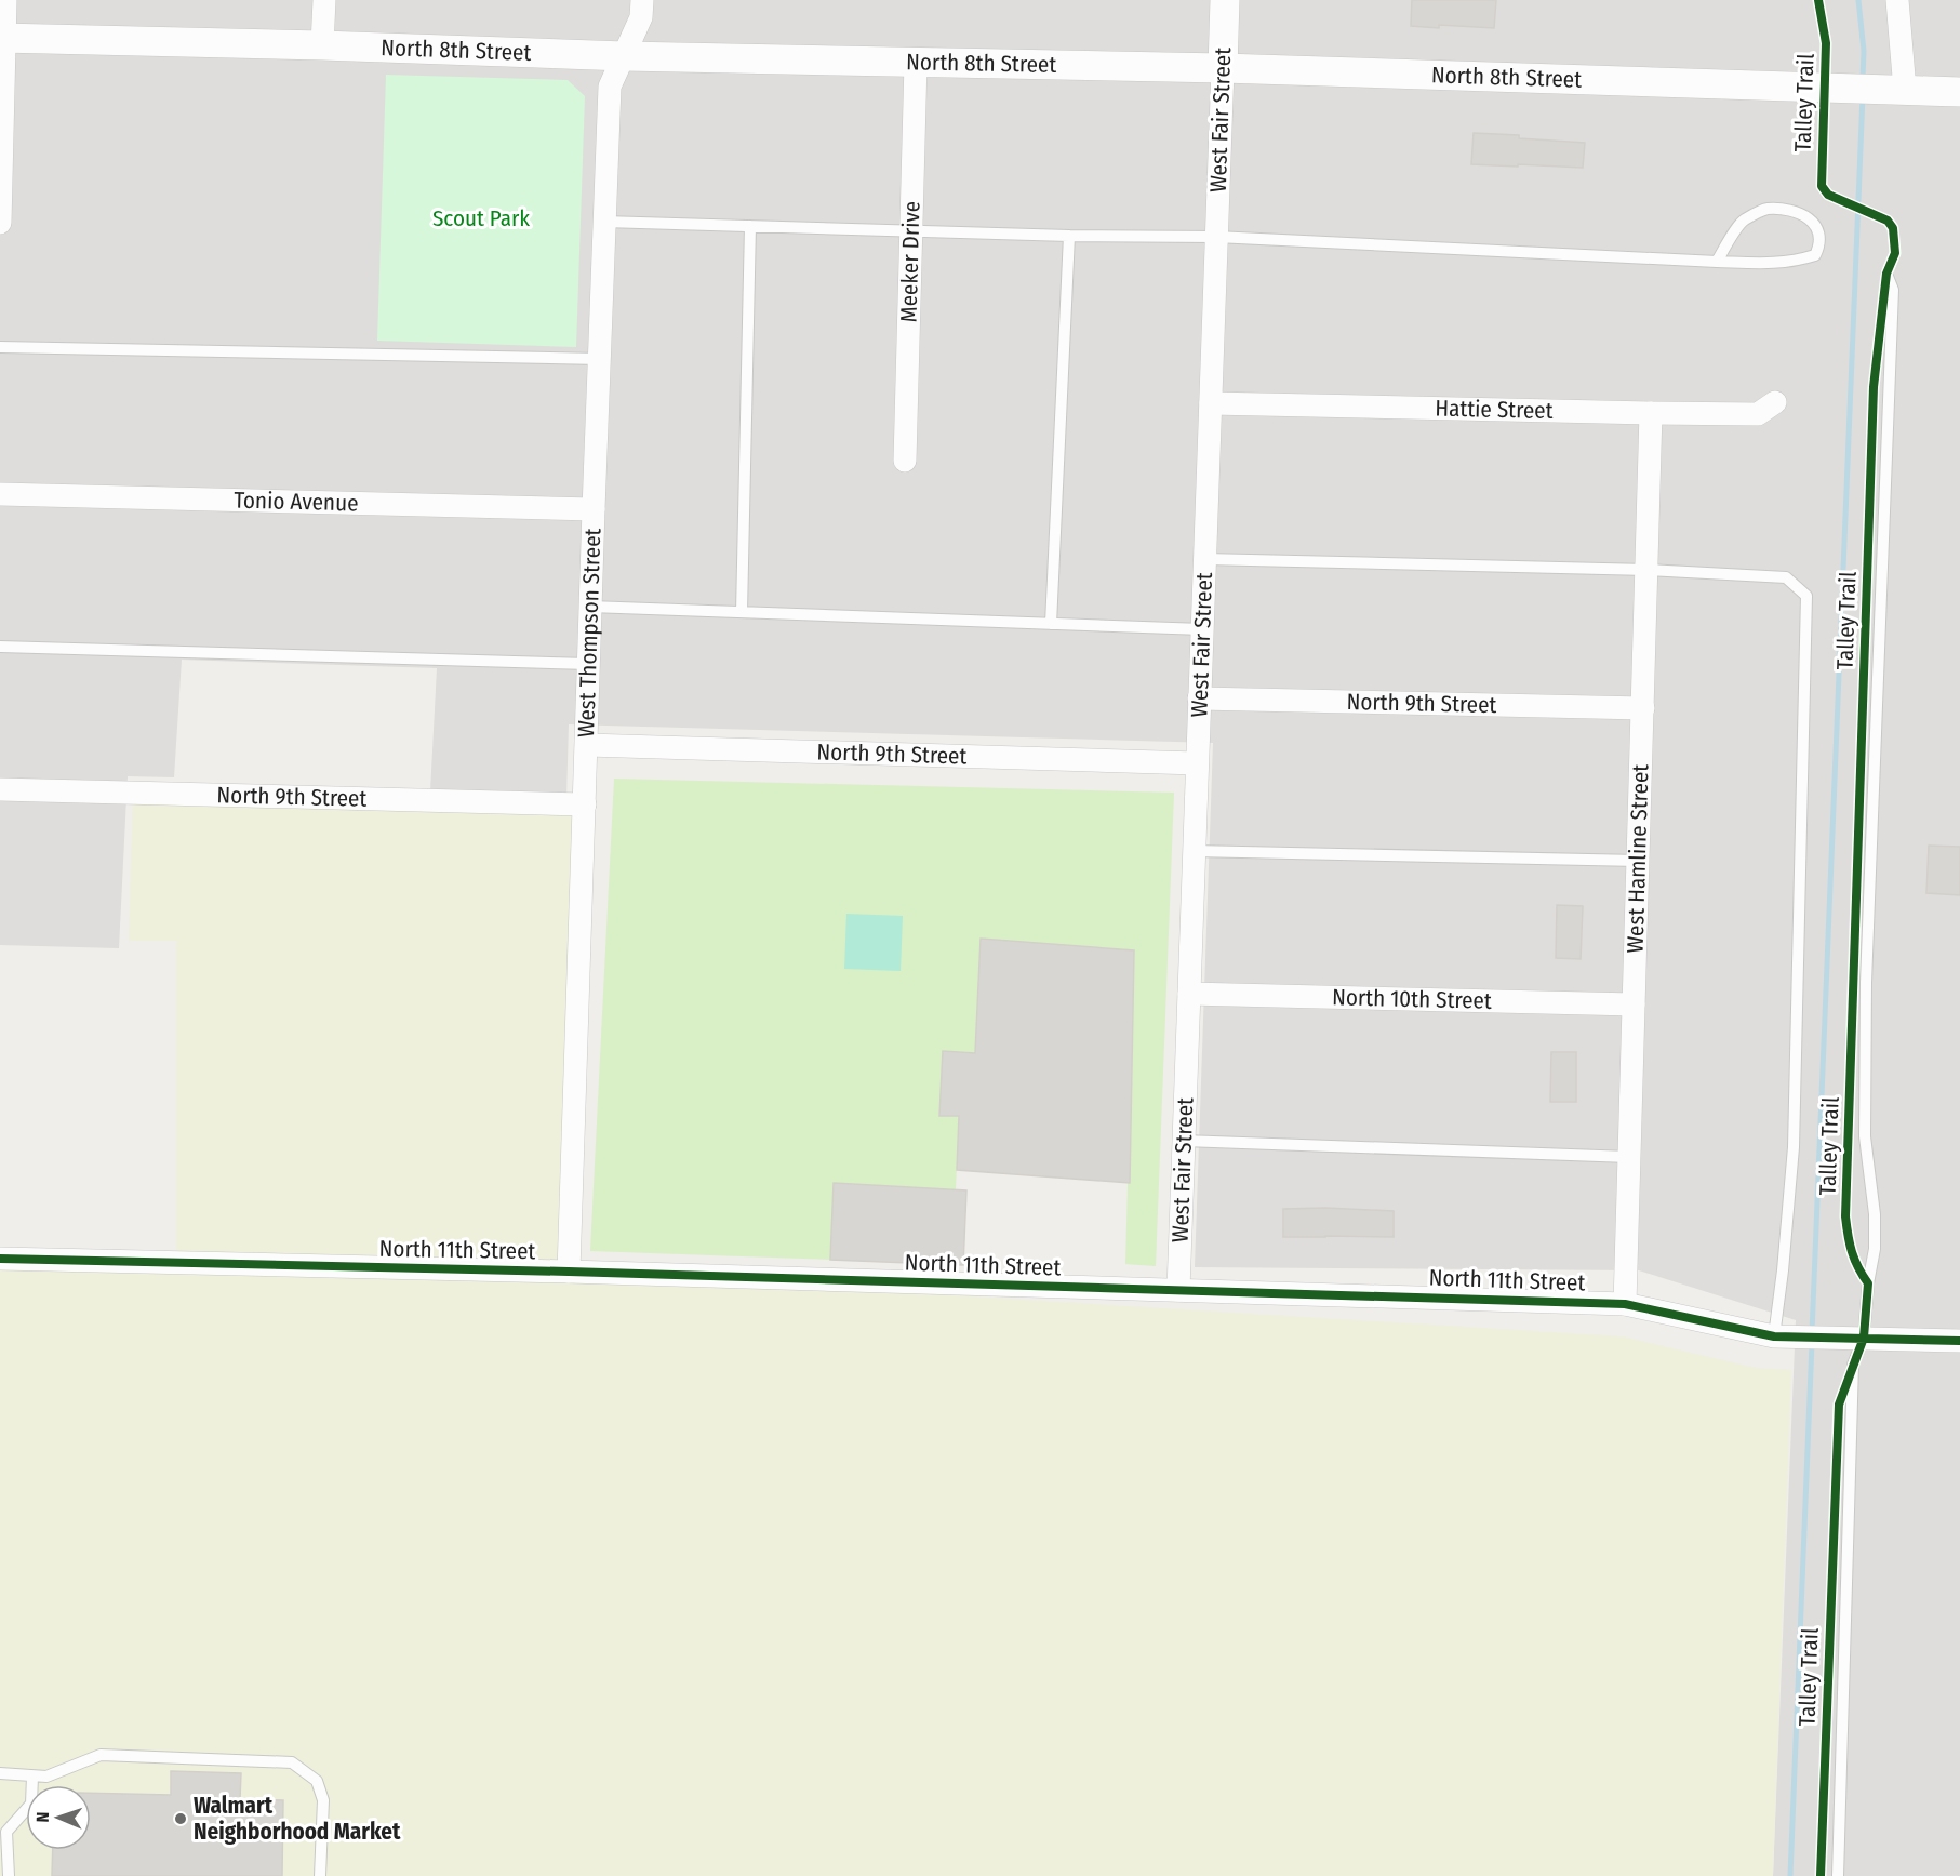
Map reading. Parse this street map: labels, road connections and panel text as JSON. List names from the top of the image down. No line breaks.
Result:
{"streets":{"street":["North 8th Street","West Fair Street","Meeker Drive","Hattie Street","Tonio Avenue","West Thompson Street","North 9th Street","West Hamline Street","North 10th Street","North 11th Street"],"cycle path":["Talley Trail"]},"crossings":[["North 8th Street","West Fair Street"],["North 8th Street","Meeker Drive"],["North 8th Street","West Thompson Street"],["West Fair Street","Hattie Street"],["West Fair Street","North 9th Street"],["West Fair Street","North 10th Street"],["West Fair Street","North 11th Street"],["Hattie Street","West Hamline Street"],["Tonio Avenue","West Thompson Street"],["West Thompson Street","North 9th Street"],["West Thompson Street","North 11th Street"],["North 9th Street","West Hamline Street"],["West Hamline Street","North 10th Street"],["West Hamline Street","North 11th Street"]],"parks":["Scout Park"],"places":["Walmart Neighborhood Market"],"north":"left"}
